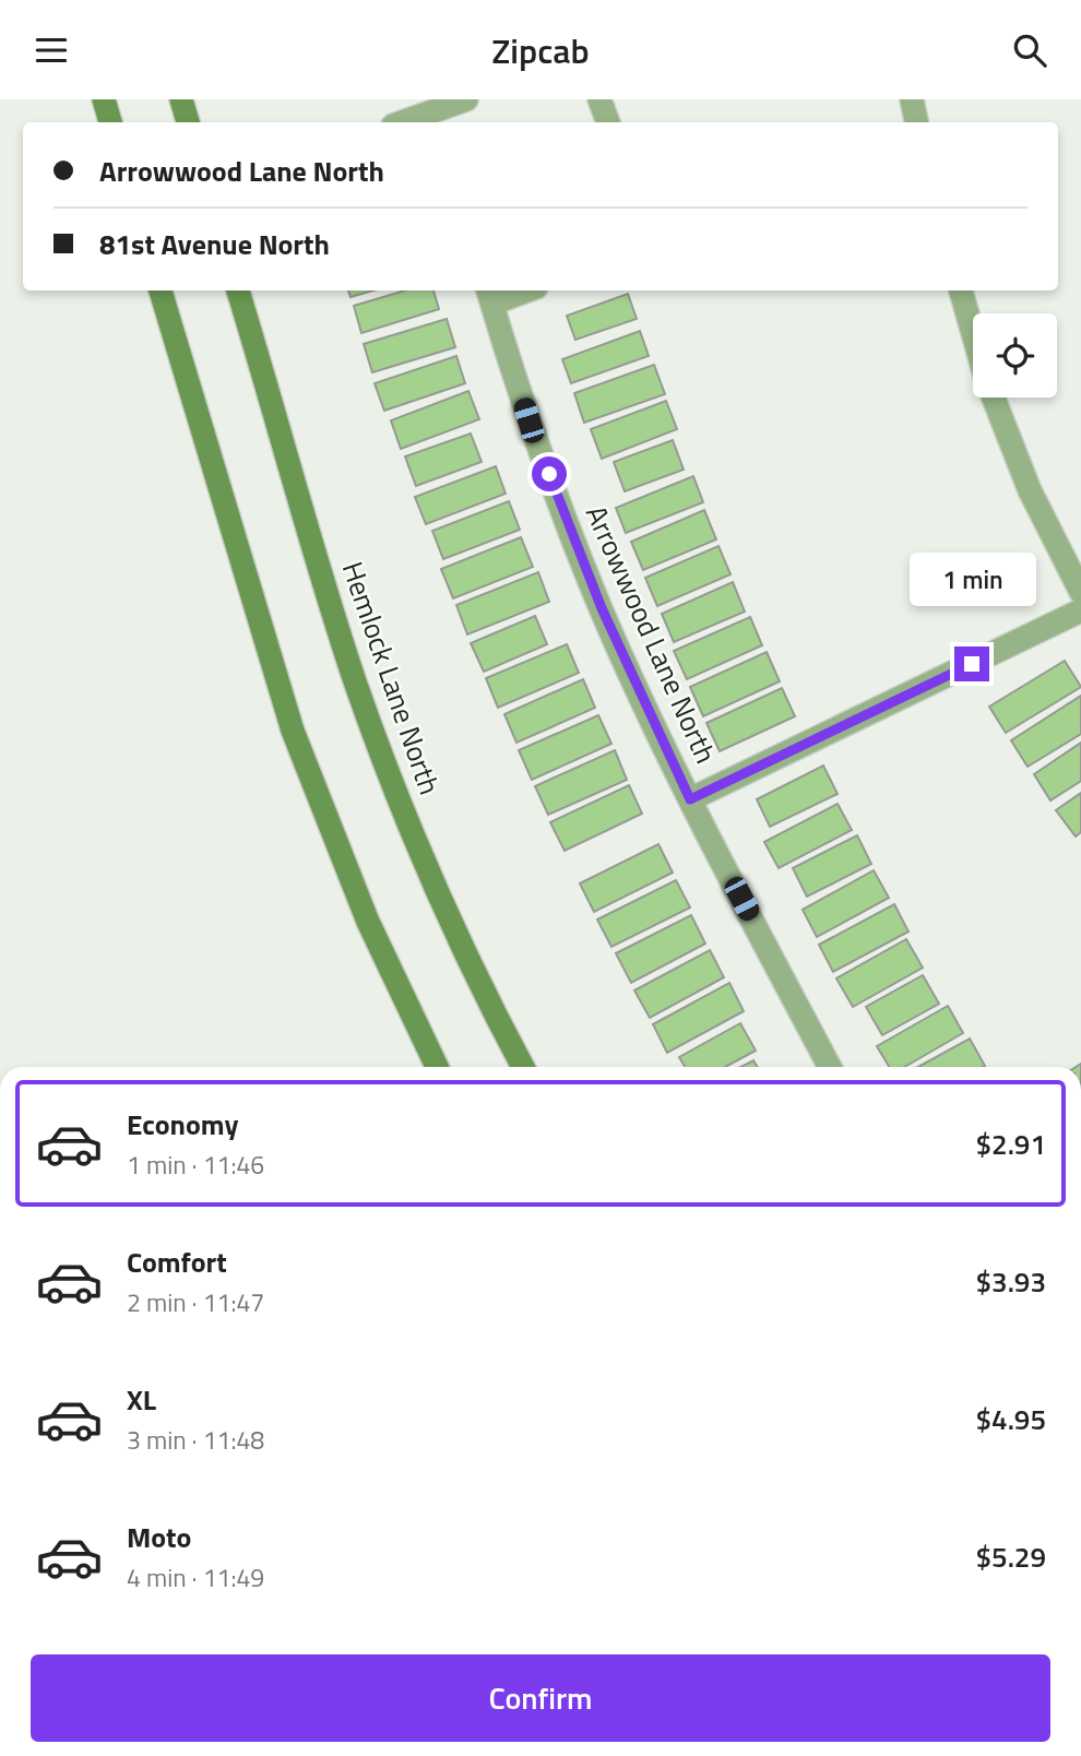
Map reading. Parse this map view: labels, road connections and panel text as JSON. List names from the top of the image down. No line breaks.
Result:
{"streets":{"main road":["Hemlock Lane North"],"street":["Arrowwood Lane North"]},"page":{"header":"Zipcab","banner":["Arrowwood Lane North","81st Avenue North"],"bubble":"1 min","list":[{"name":"Economy","note":"1 min · 11:46","value":"$2.91"},{"name":"Comfort","note":"2 min · 11:47","value":"$3.93"},{"name":"XL","note":"3 min · 11:48","value":"$4.95"},{"name":"Moto","note":"4 min · 11:49","value":"$5.29"}],"buttons":"Confirm"}}
